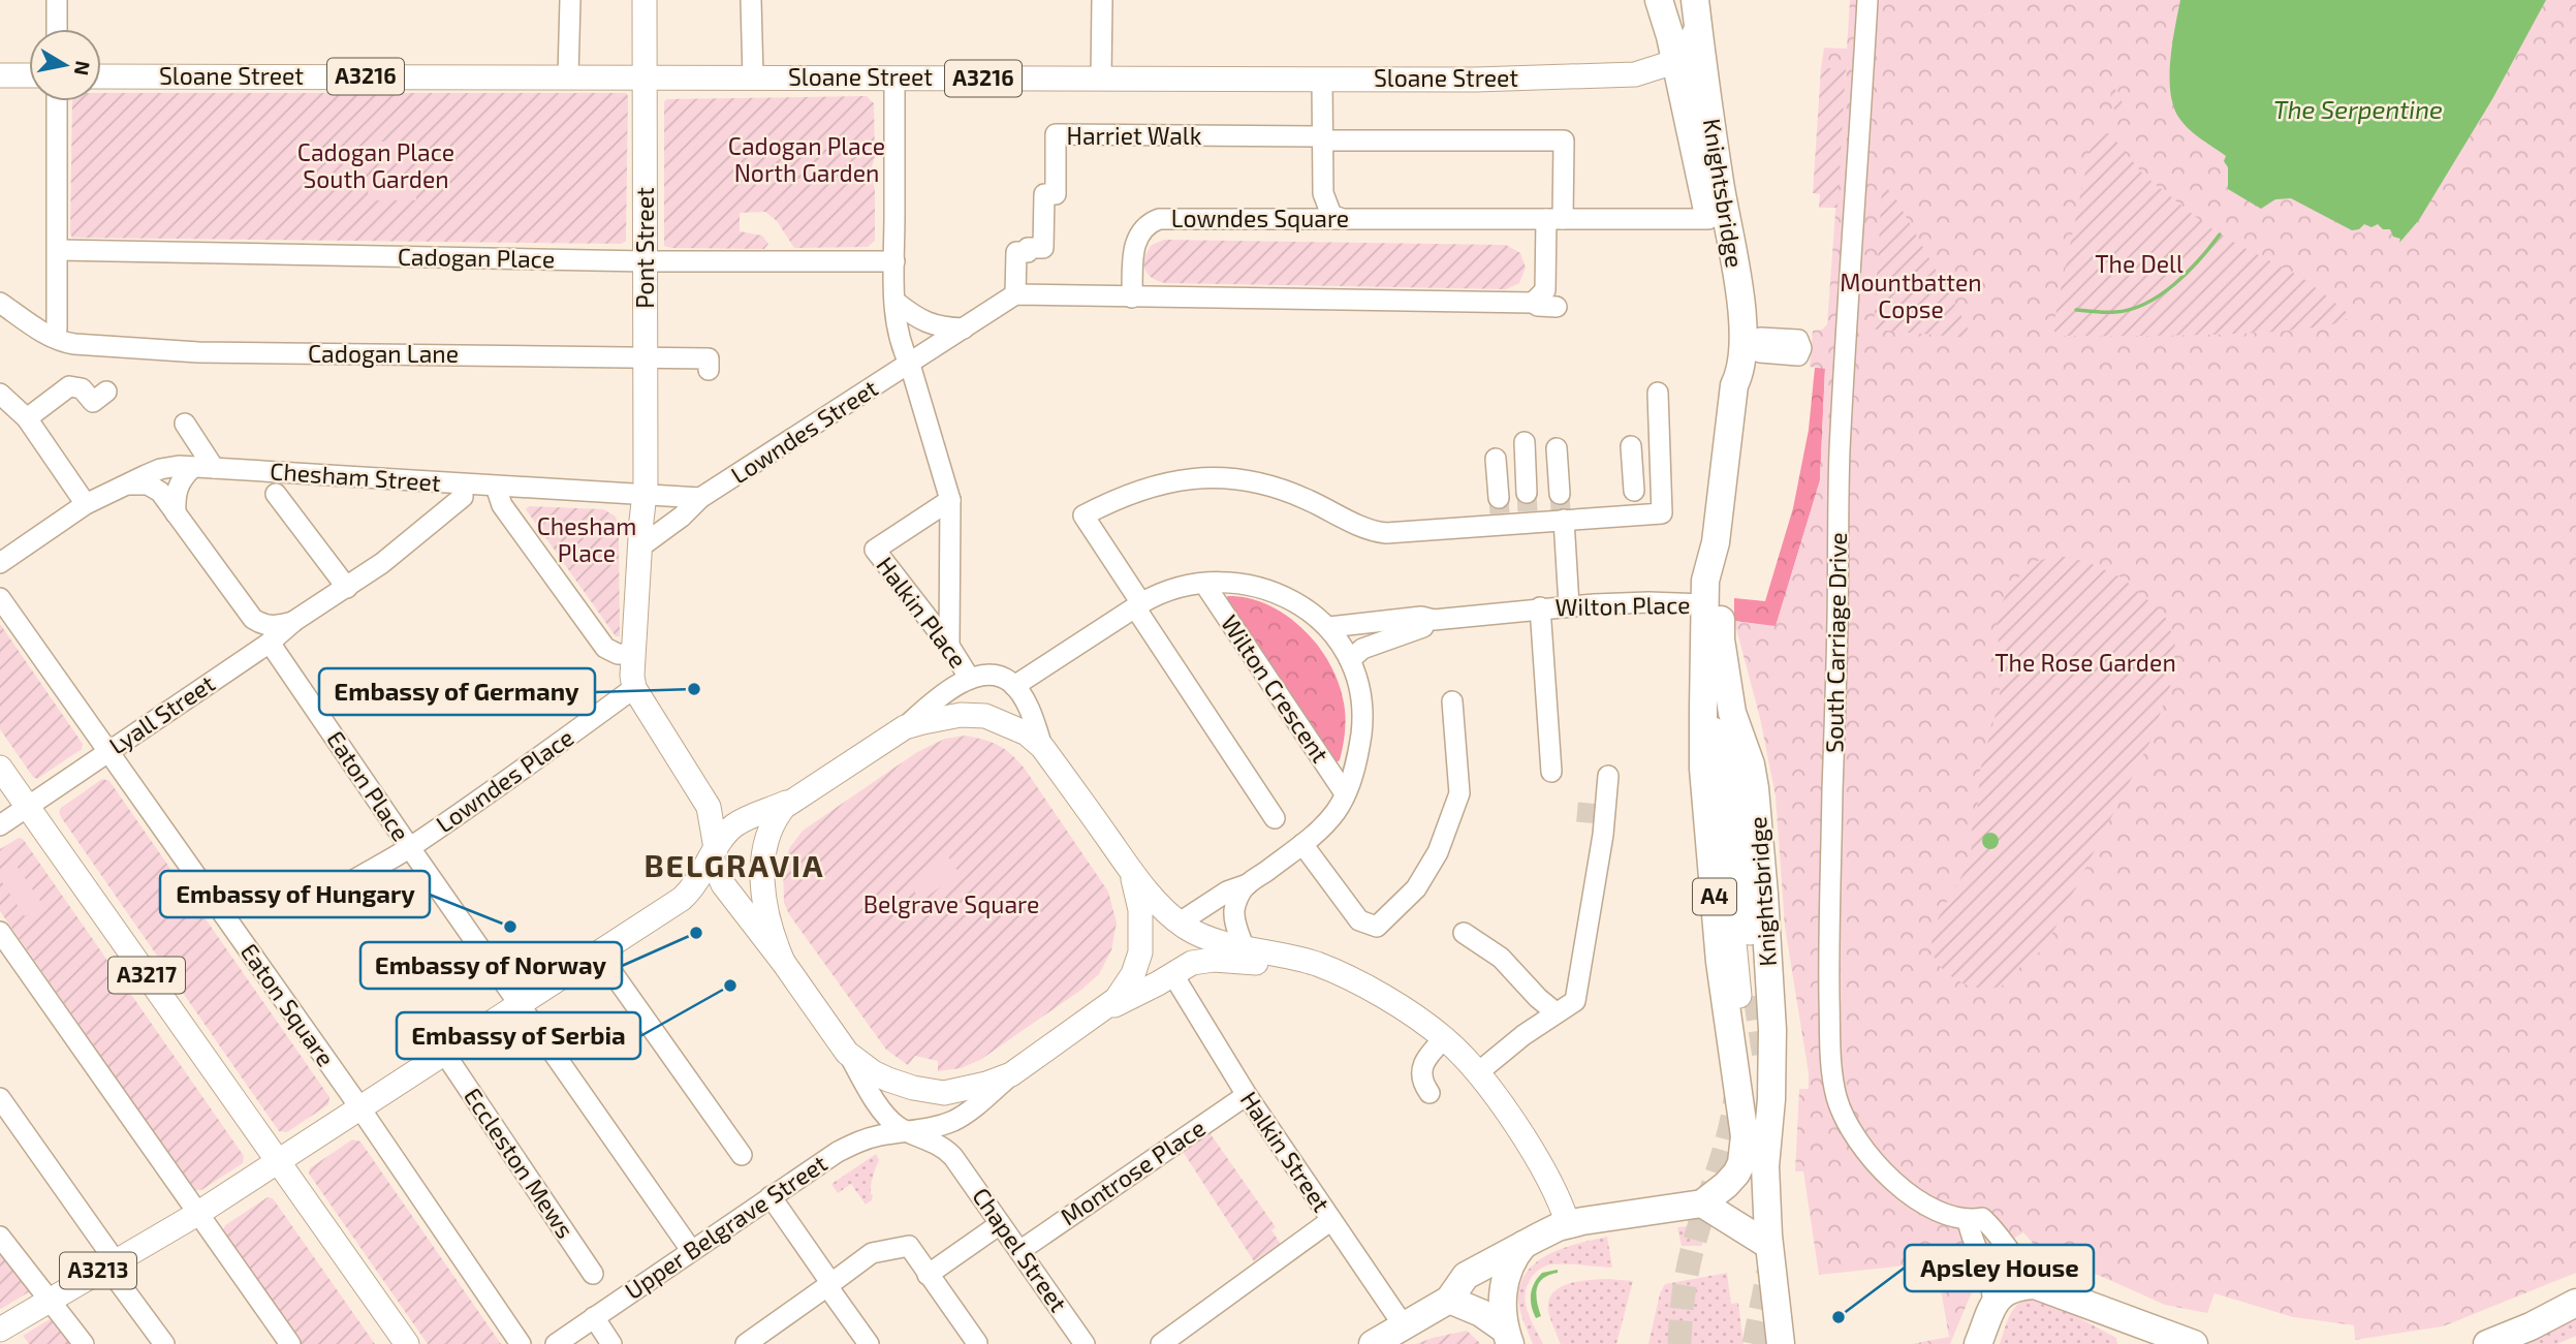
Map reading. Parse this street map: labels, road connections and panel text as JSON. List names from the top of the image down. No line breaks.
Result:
{"streets":{"highway":["Knightsbridge","A4"],"main road":["Sloane Street","A3216","Pont Street","A3217","A3213"],"street":["Harriet Walk","Lowndes Square","Cadogan Place","Cadogan Lane","Lowndes Street","Chesham Street","Wilton Place","Halkin Place","South Carriage Drive","Wilton Crescent","Lyall Street","Lowndes Place","Eaton Place","Eaton Square","Halkin Street","Eccleston Mews","Montrose Place","Upper Belgrave Street","Chapel Street"]},"crossings":[["Sloane Street","Knightsbridge"],["Sloane Street","Pont Street"],["Harriet Walk","Lowndes Square"],["Harriet Walk","Lowndes Street"],["Knightsbridge","Lowndes Square"],["Knightsbridge","Wilton Place"],["Knightsbridge","A4"],["Pont Street","Cadogan Place"],["Pont Street","Cadogan Lane"],["Chesham Street","Lyall Street"],["Wilton Place","Wilton Crescent"],["Lyall Street","Eaton Place"],["Lyall Street","A3217"],["Lyall Street","Eaton Square"],["Lowndes Place","Eaton Place"],["Eaton Place","Upper Belgrave Street"],["A3217","A3213"],["Halkin Street","Montrose Place"],["Montrose Place","Chapel Street"],["Upper Belgrave Street","Chapel Street"]],"districts":["BELGRAVIA"],"water":["The Serpentine"],"parks":["Cadogan Place North Garden","Cadogan Place South Garden","The Dell","Mountbatten Copse","Chesham Place","The Rose Garden","Belgrave Square"],"places":["Embassy of Germany","Embassy of Hungary","Embassy of Norway","Embassy of Serbia","Apsley House"],"north":"right"}
